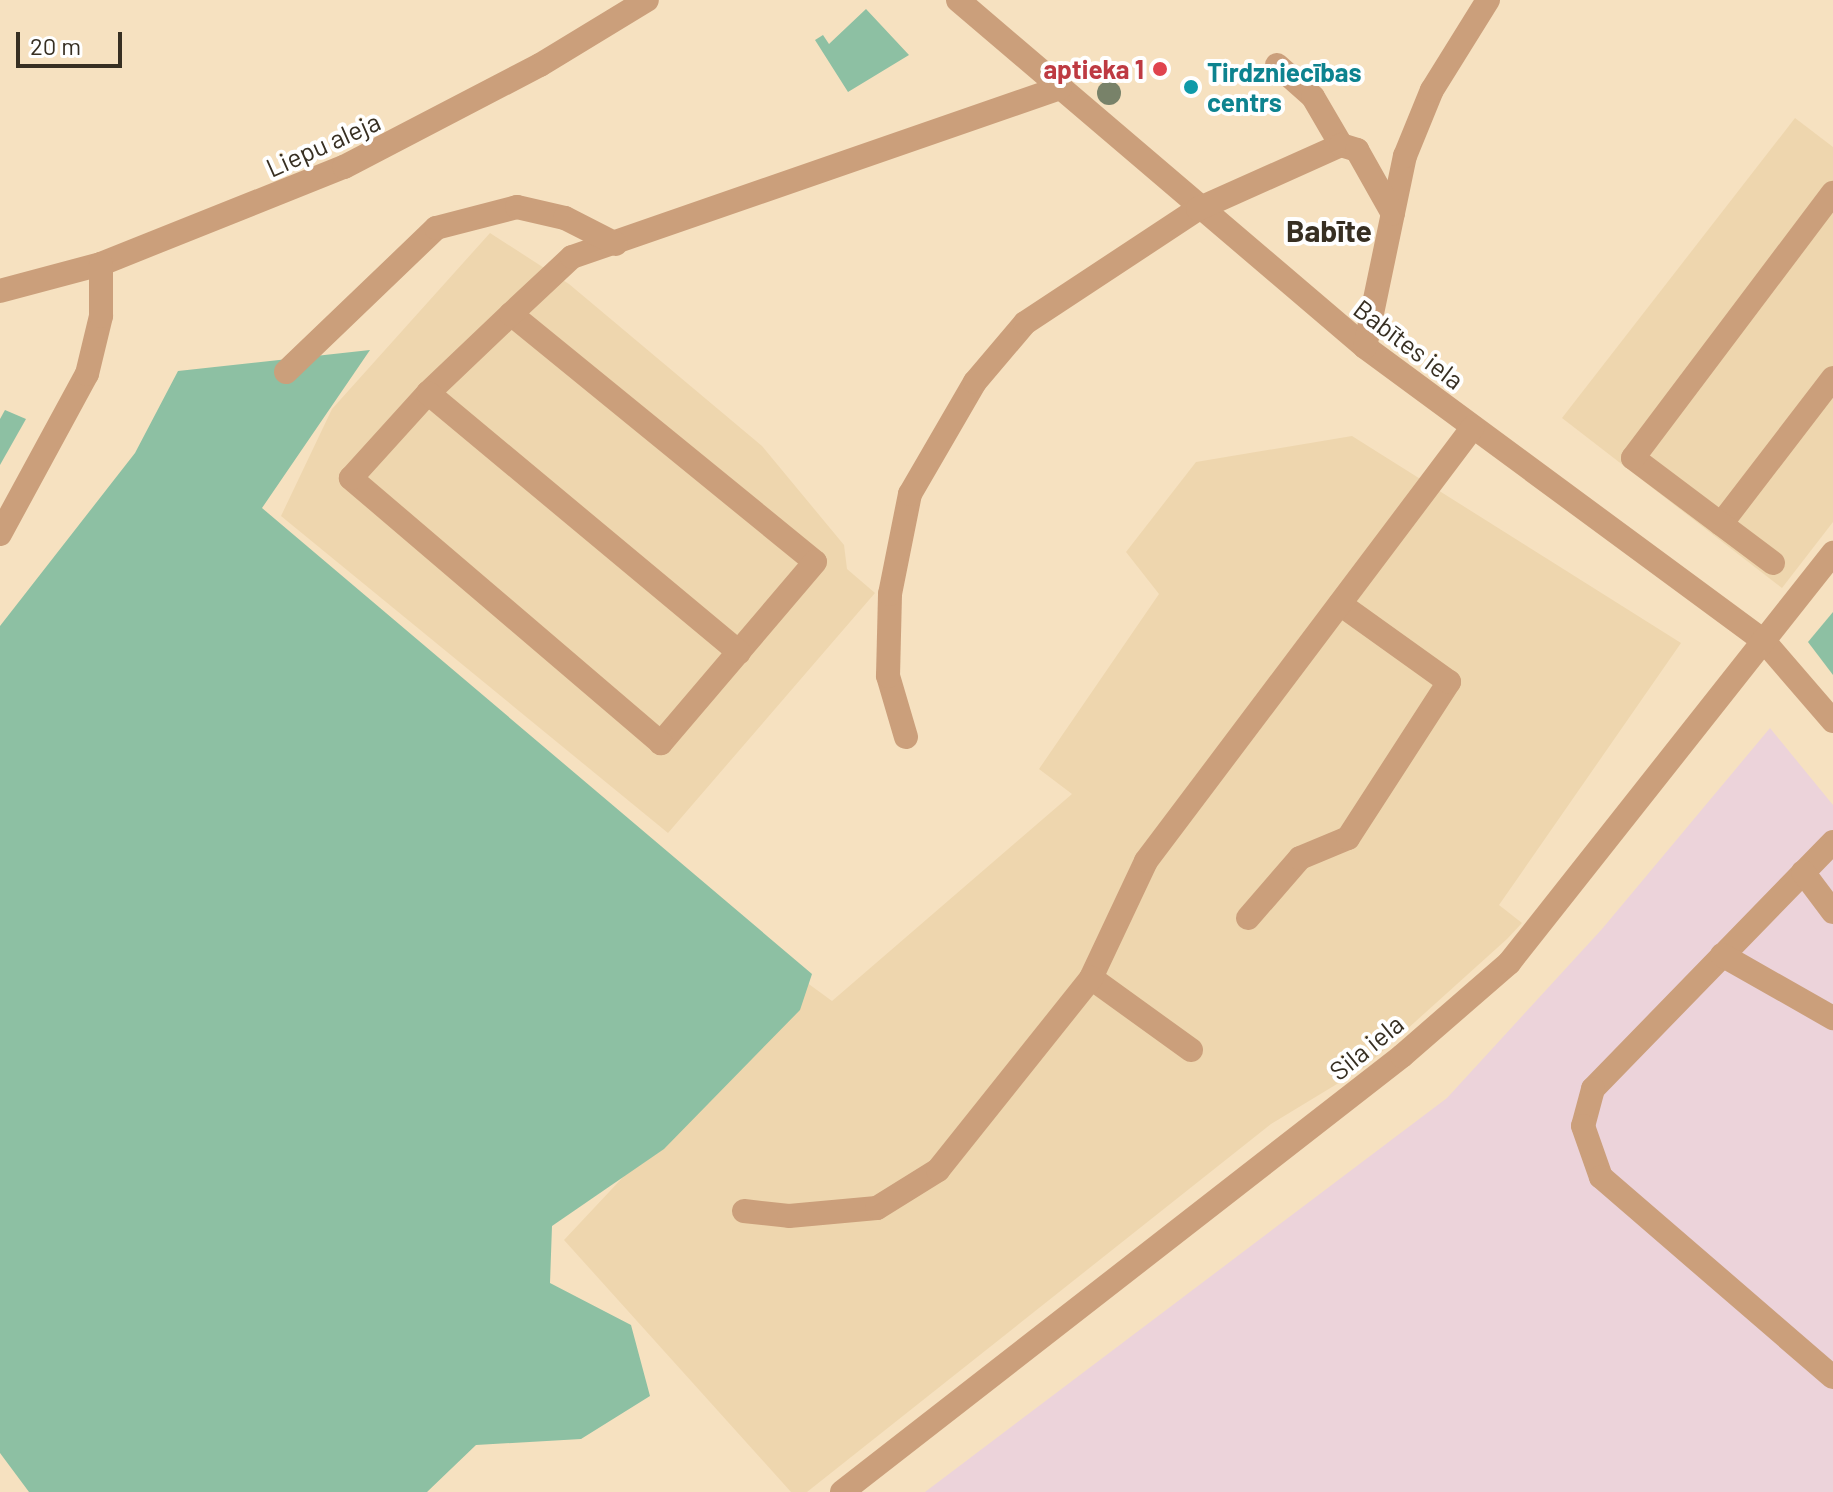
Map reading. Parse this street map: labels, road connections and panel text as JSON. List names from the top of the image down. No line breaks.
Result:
{"streets":{"street":["Liepu aleja","Babītes iela","Sila iela"]},"crossings":[["Babītes iela","Sila iela"]],"districts":["Babīte"],"places":["aptieka 1","Tirdzniecības centrs"],"scale_bar":"20 m"}
